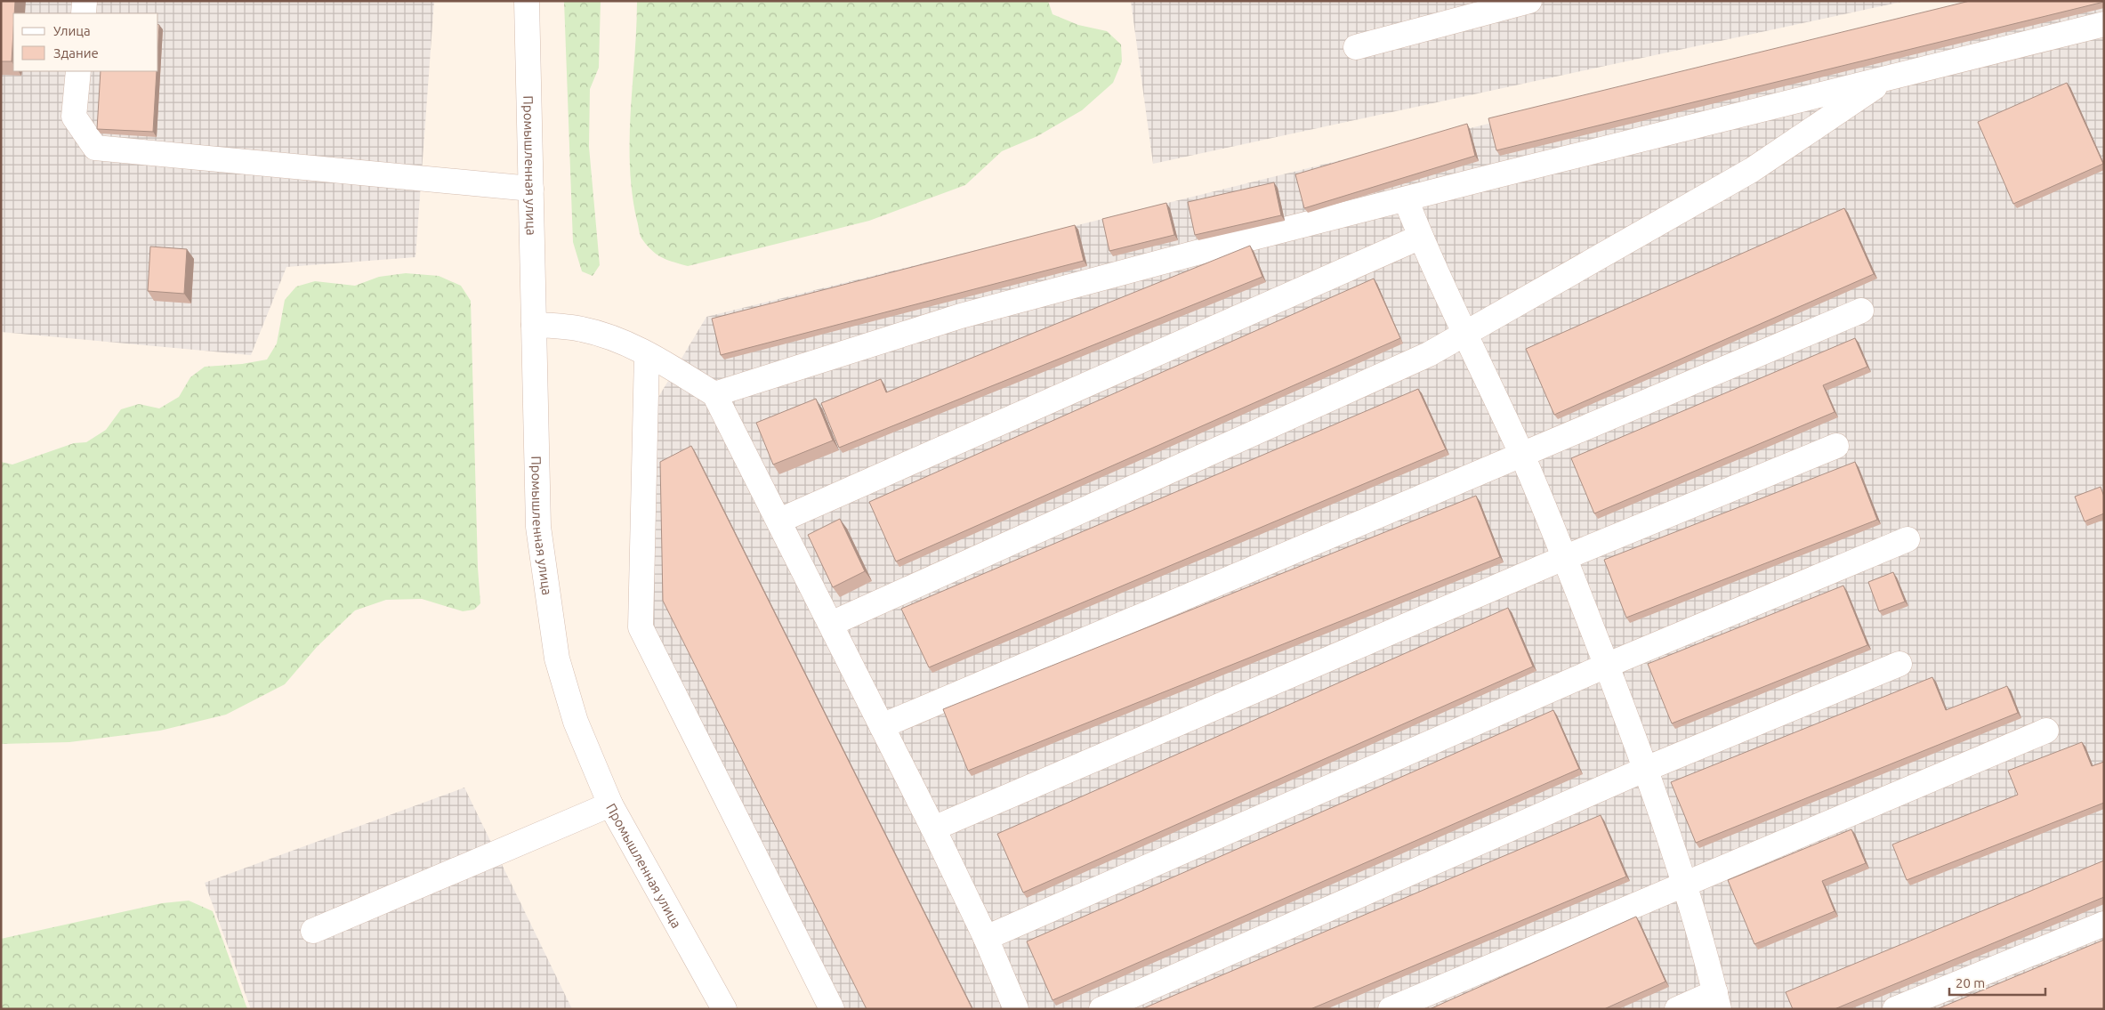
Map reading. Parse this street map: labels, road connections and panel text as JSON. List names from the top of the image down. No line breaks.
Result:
{"streets":{"street":["Промышленная улица"]},"legend":["Улица","Здание"],"scale_bar":"20 m"}
